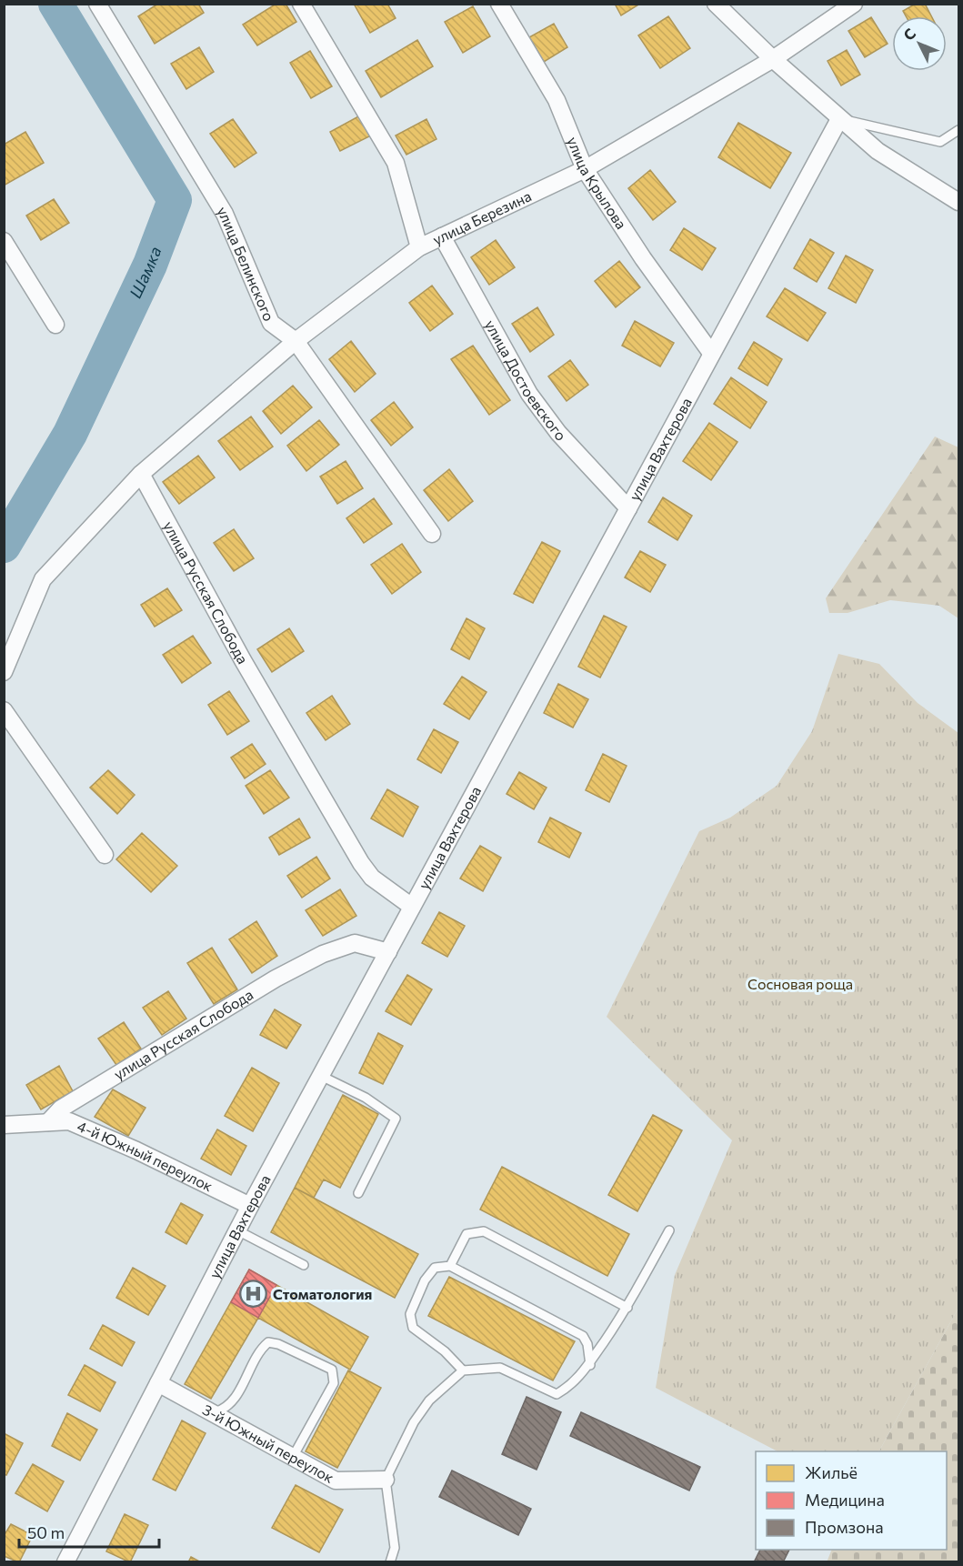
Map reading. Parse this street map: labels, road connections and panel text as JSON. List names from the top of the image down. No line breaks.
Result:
{"streets":{"street":["улица Крылова","улица Березина","улица Белинского","улица Достоевского","улица Вахтерова","улица Русская Слобода","4-й Южный переулок","3-й Южный переулок"]},"crossings":[["улица Крылова","улица Березина"],["улица Крылова","улица Вахтерова"],["улица Березина","улица Белинского"],["улица Березина","улица Достоевского"],["улица Березина","улица Русская Слобода"],["улица Достоевского","улица Вахтерова"],["улица Вахтерова","улица Русская Слобода"],["улица Вахтерова","4-й Южный переулок"],["улица Вахтерова","3-й Южный переулок"],["улица Русская Слобода","4-й Южный переулок"]],"water":["Шамка"],"parks":["Сосновая роща"],"places":{"hospital":["Стоматология"]},"legend":["Жильё","Медицина","Промзона"],"scale_bar":"50 m","north":"top left"}
